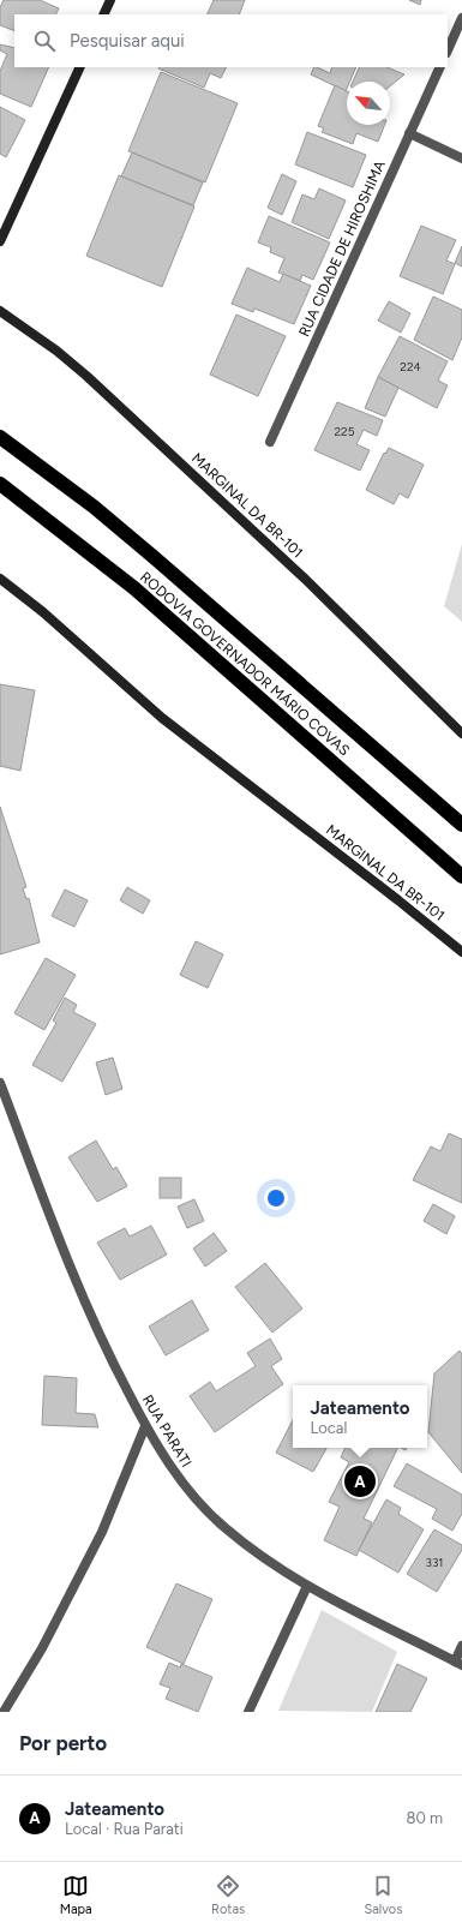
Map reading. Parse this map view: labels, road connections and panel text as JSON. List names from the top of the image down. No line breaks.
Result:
{"streets":{"highway":["RODOVIA GOVERNADOR MÁRIO COVAS"],"main road":["MARGINAL DA BR-101"],"street":["RUA CIDADE DE HIROSHIMA","RUA PARATI"]},"house_numbers":["224","225","331"],"north":"top left","page":{"search":"Pesquisar aqui","popup":["Jateamento","Local"],"pins":"A","heading":"Por perto","list":[{"mark":"A","name":"Jateamento","note":"Local · Rua Parati","value":"80 m"}],"nav":["Mapa","Rotas","Salvos"]}}
